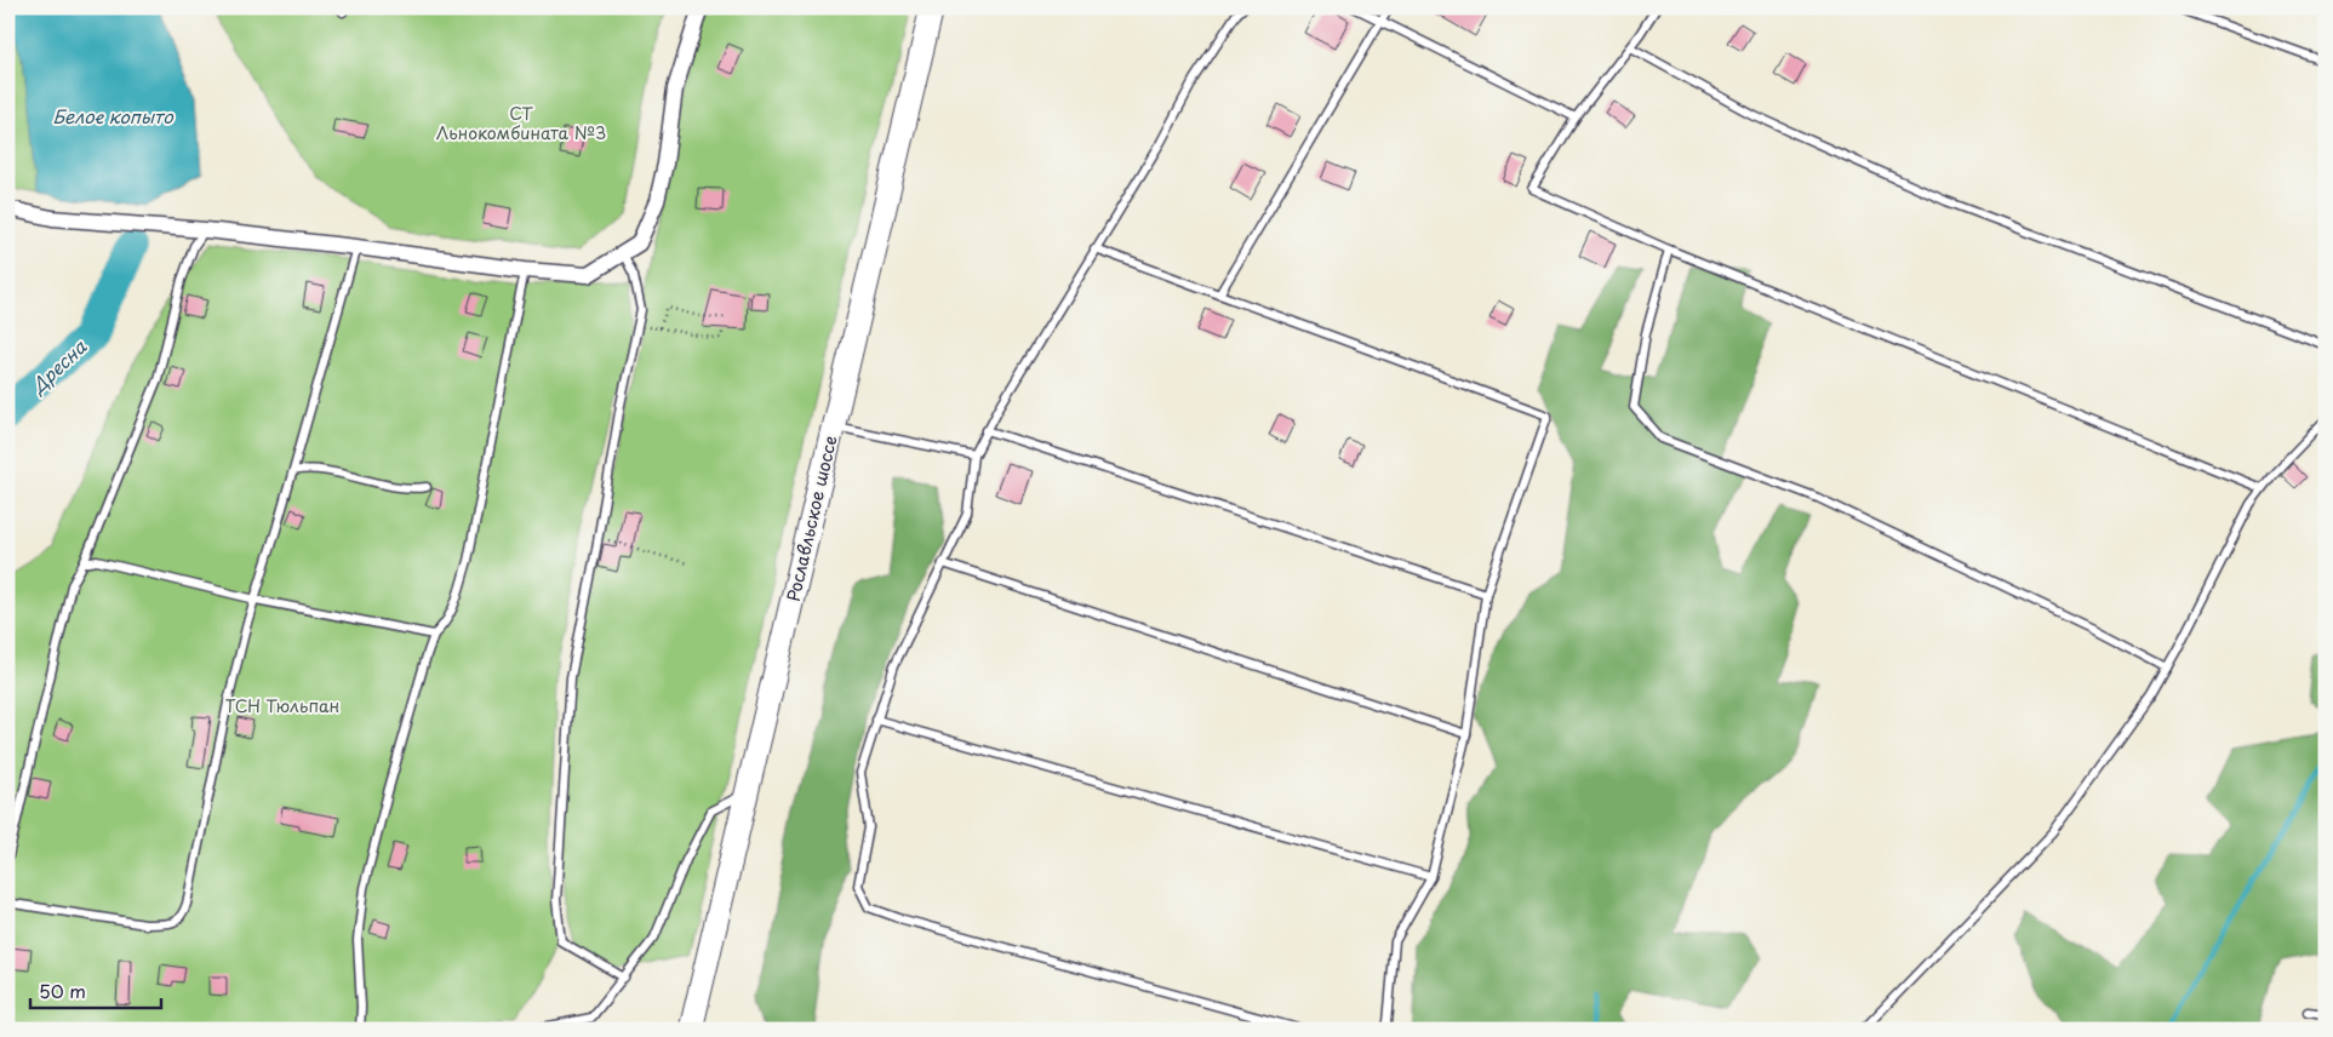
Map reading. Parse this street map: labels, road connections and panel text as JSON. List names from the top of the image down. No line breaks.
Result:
{"streets":{"main road":["Рославльское шоссе"]},"water":["Белое копыто","Дресна"],"parks":["СТ Льнокомбината №3","ТСН Тюльпан"],"scale_bar":"50 m"}
